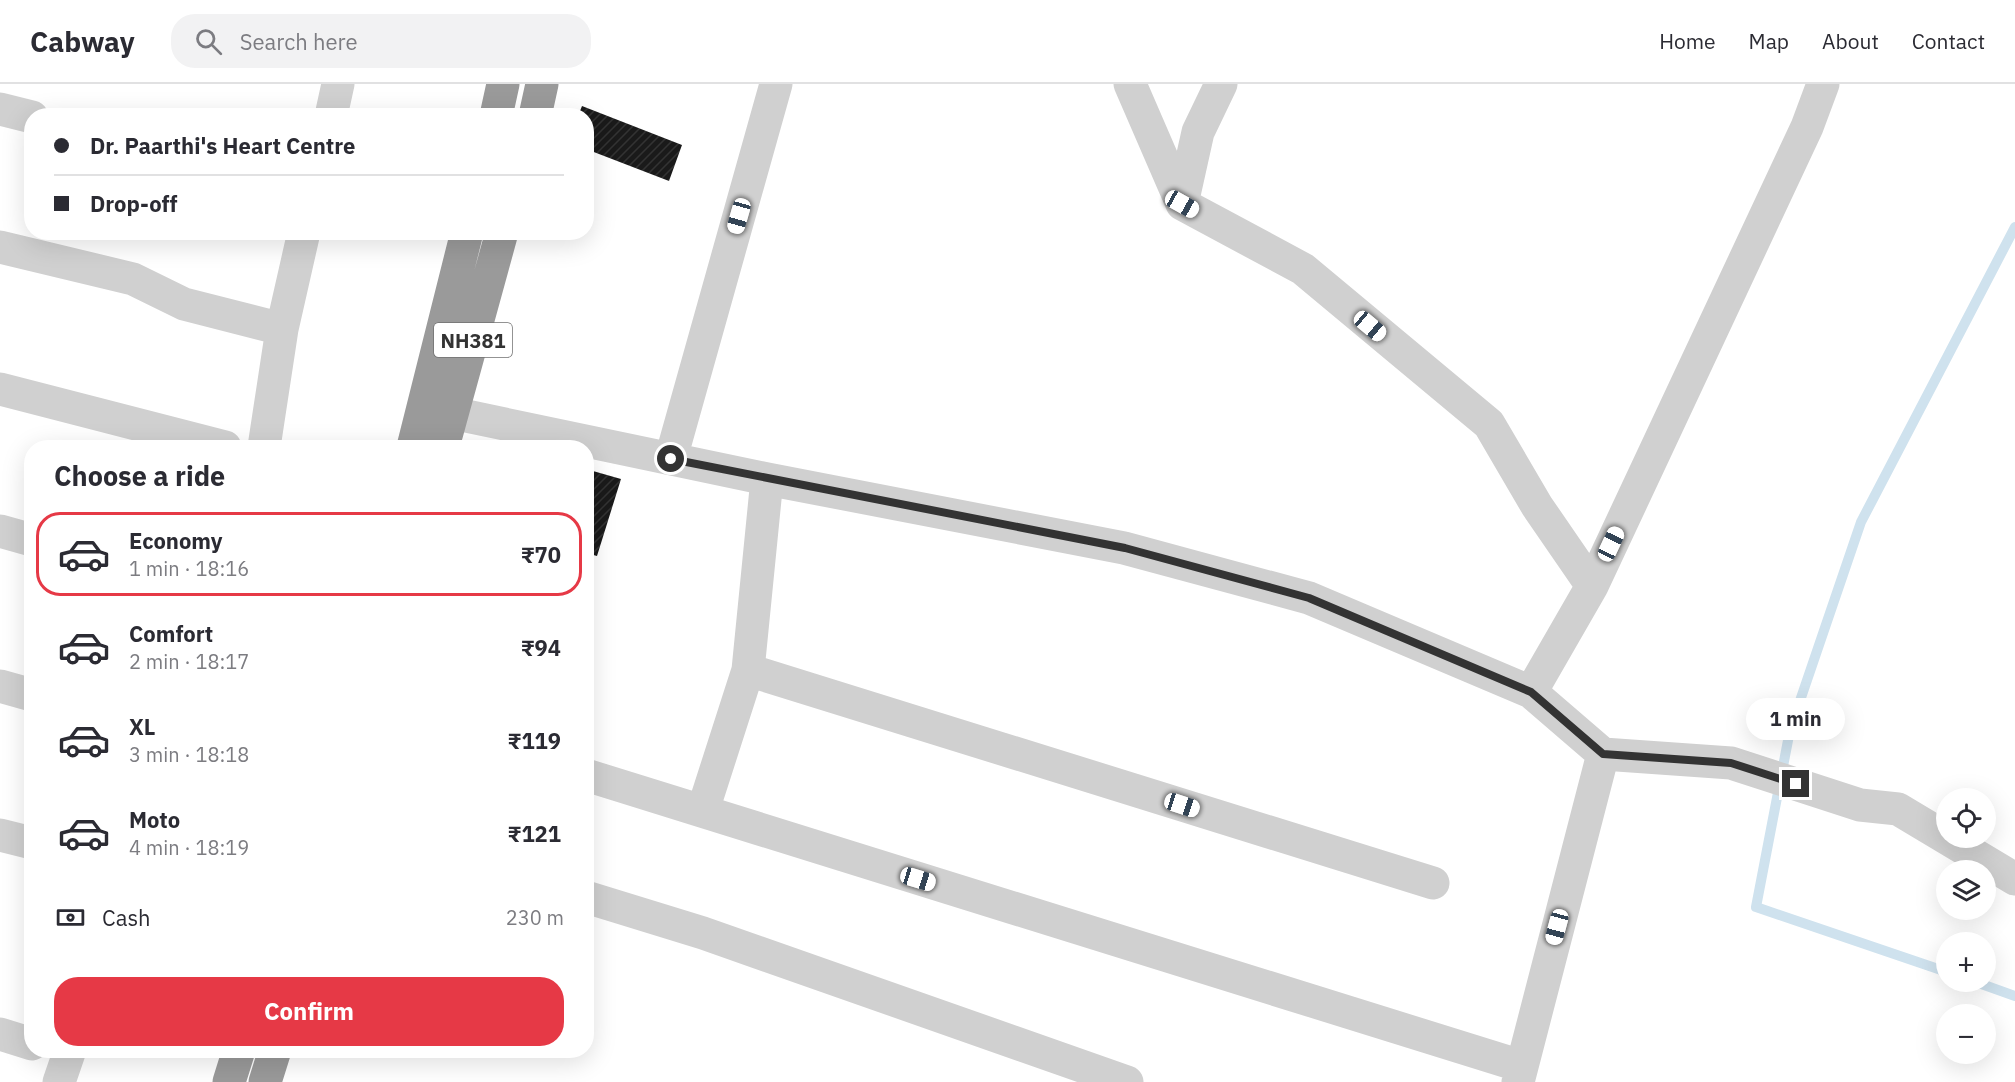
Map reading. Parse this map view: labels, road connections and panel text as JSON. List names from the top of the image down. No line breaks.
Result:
{"streets":{"highway":["NH381"]},"page":{"header":"Cabway","search":"Search here","nav":["Home","Map","About","Contact"],"banner":["Dr. Paarthi's Heart Centre","Drop-off"],"heading":"Choose a ride","list":[{"name":"Economy","note":"1 min · 18:16","value":"₹70"},{"name":"Comfort","note":"2 min · 18:17","value":"₹94"},{"name":"XL","note":"3 min · 18:18","value":"₹119"},{"name":"Moto","note":"4 min · 18:19","value":"₹121"}],"bubble":"1 min","map_buttons":["+","−"],"pay":["Cash","230 m"],"buttons":"Confirm"}}
